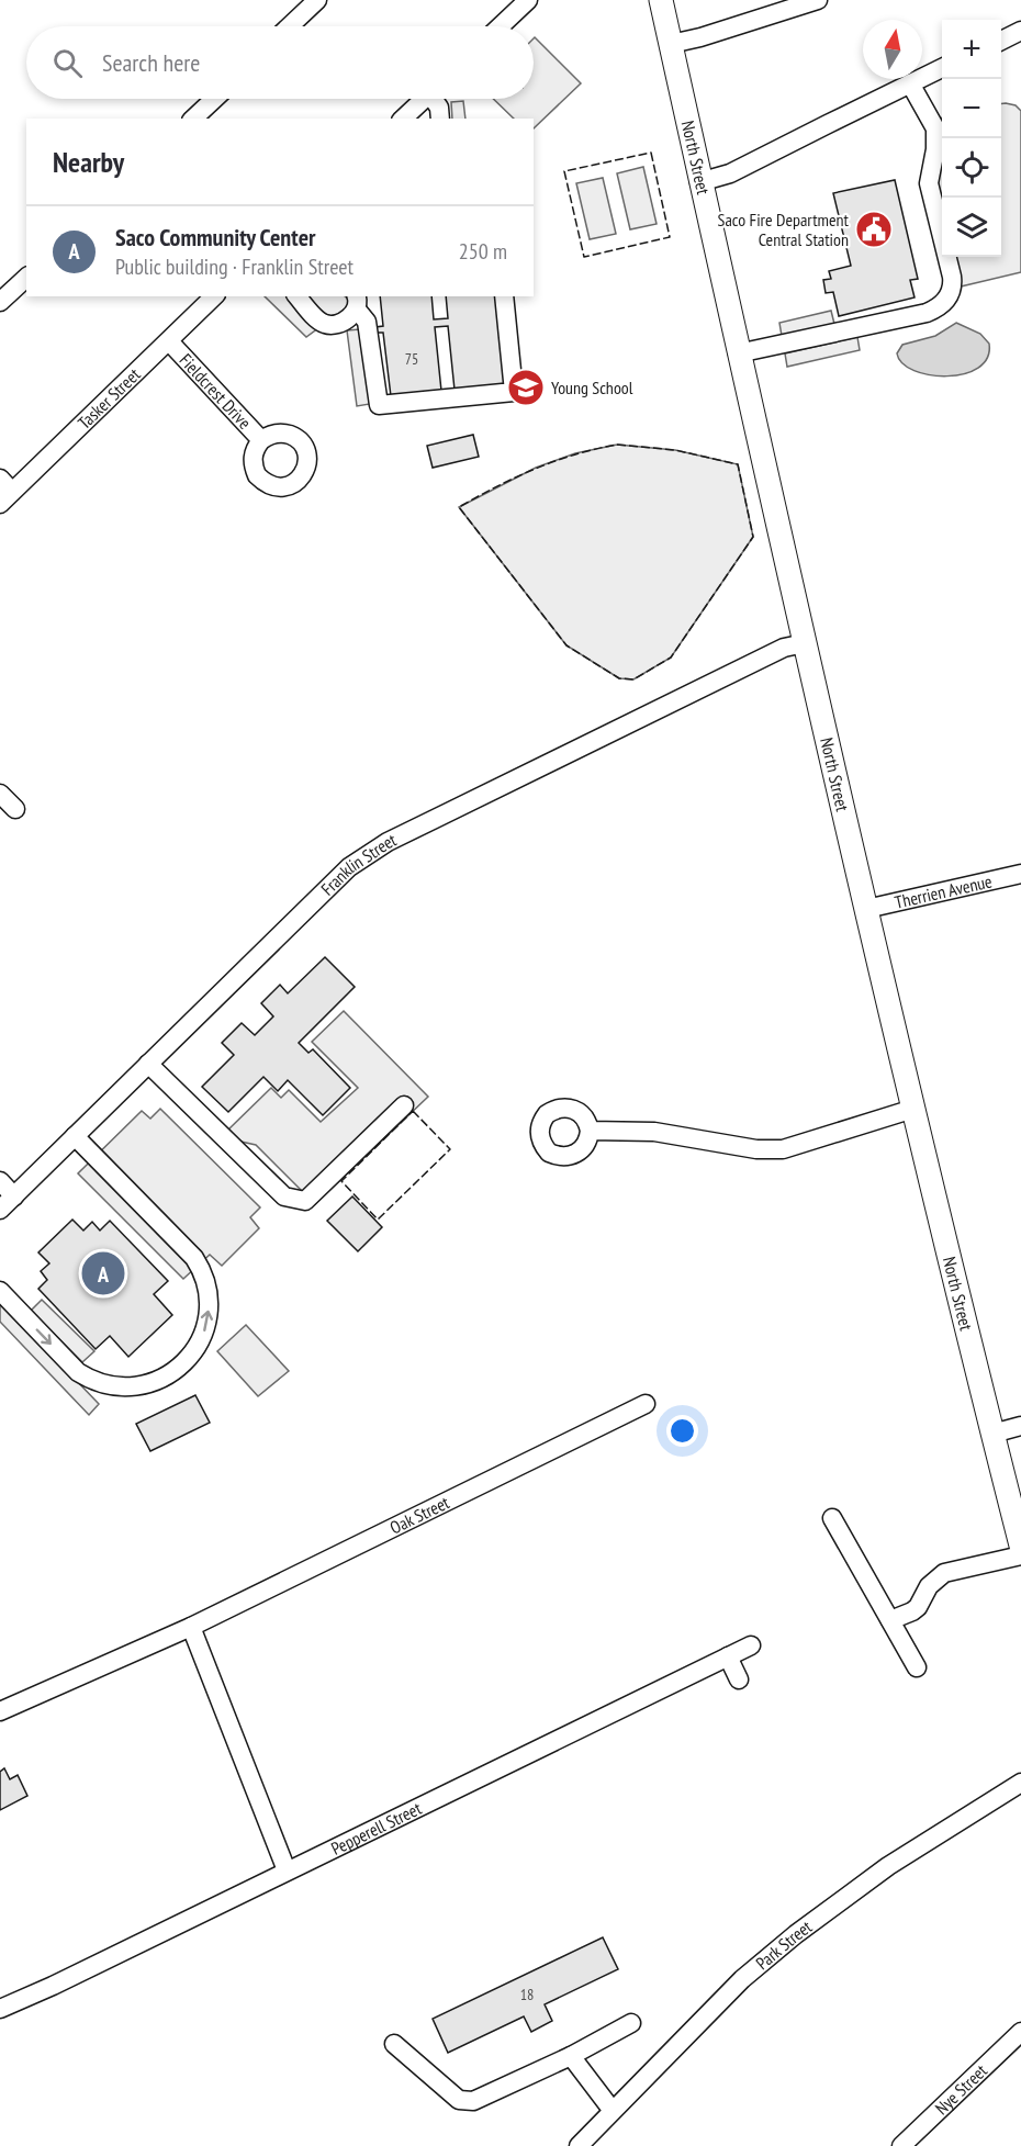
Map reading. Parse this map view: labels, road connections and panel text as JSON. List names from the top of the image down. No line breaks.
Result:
{"streets":{"main road":["North Street"],"street":["Fieldcrest Drive","Tasker Street","Franklin Street","Therrien Avenue","Oak Street","Pepperell Street","Park Street","Nye Street"]},"crossings":[["North Street","Franklin Street"],["North Street","Therrien Avenue"],["Fieldcrest Drive","Tasker Street"]],"places":{"public building":["Saco Fire Department Central Station"],"school or university":["Young School"]},"house_numbers":["75","18"],"north":"top","page":{"map_buttons":["+","−"],"search":"Search here","heading":"Nearby","list":[{"mark":"A","name":"Saco Community Center","note":"Public building · Franklin Street","value":"250 m"}],"pins":"A"}}
